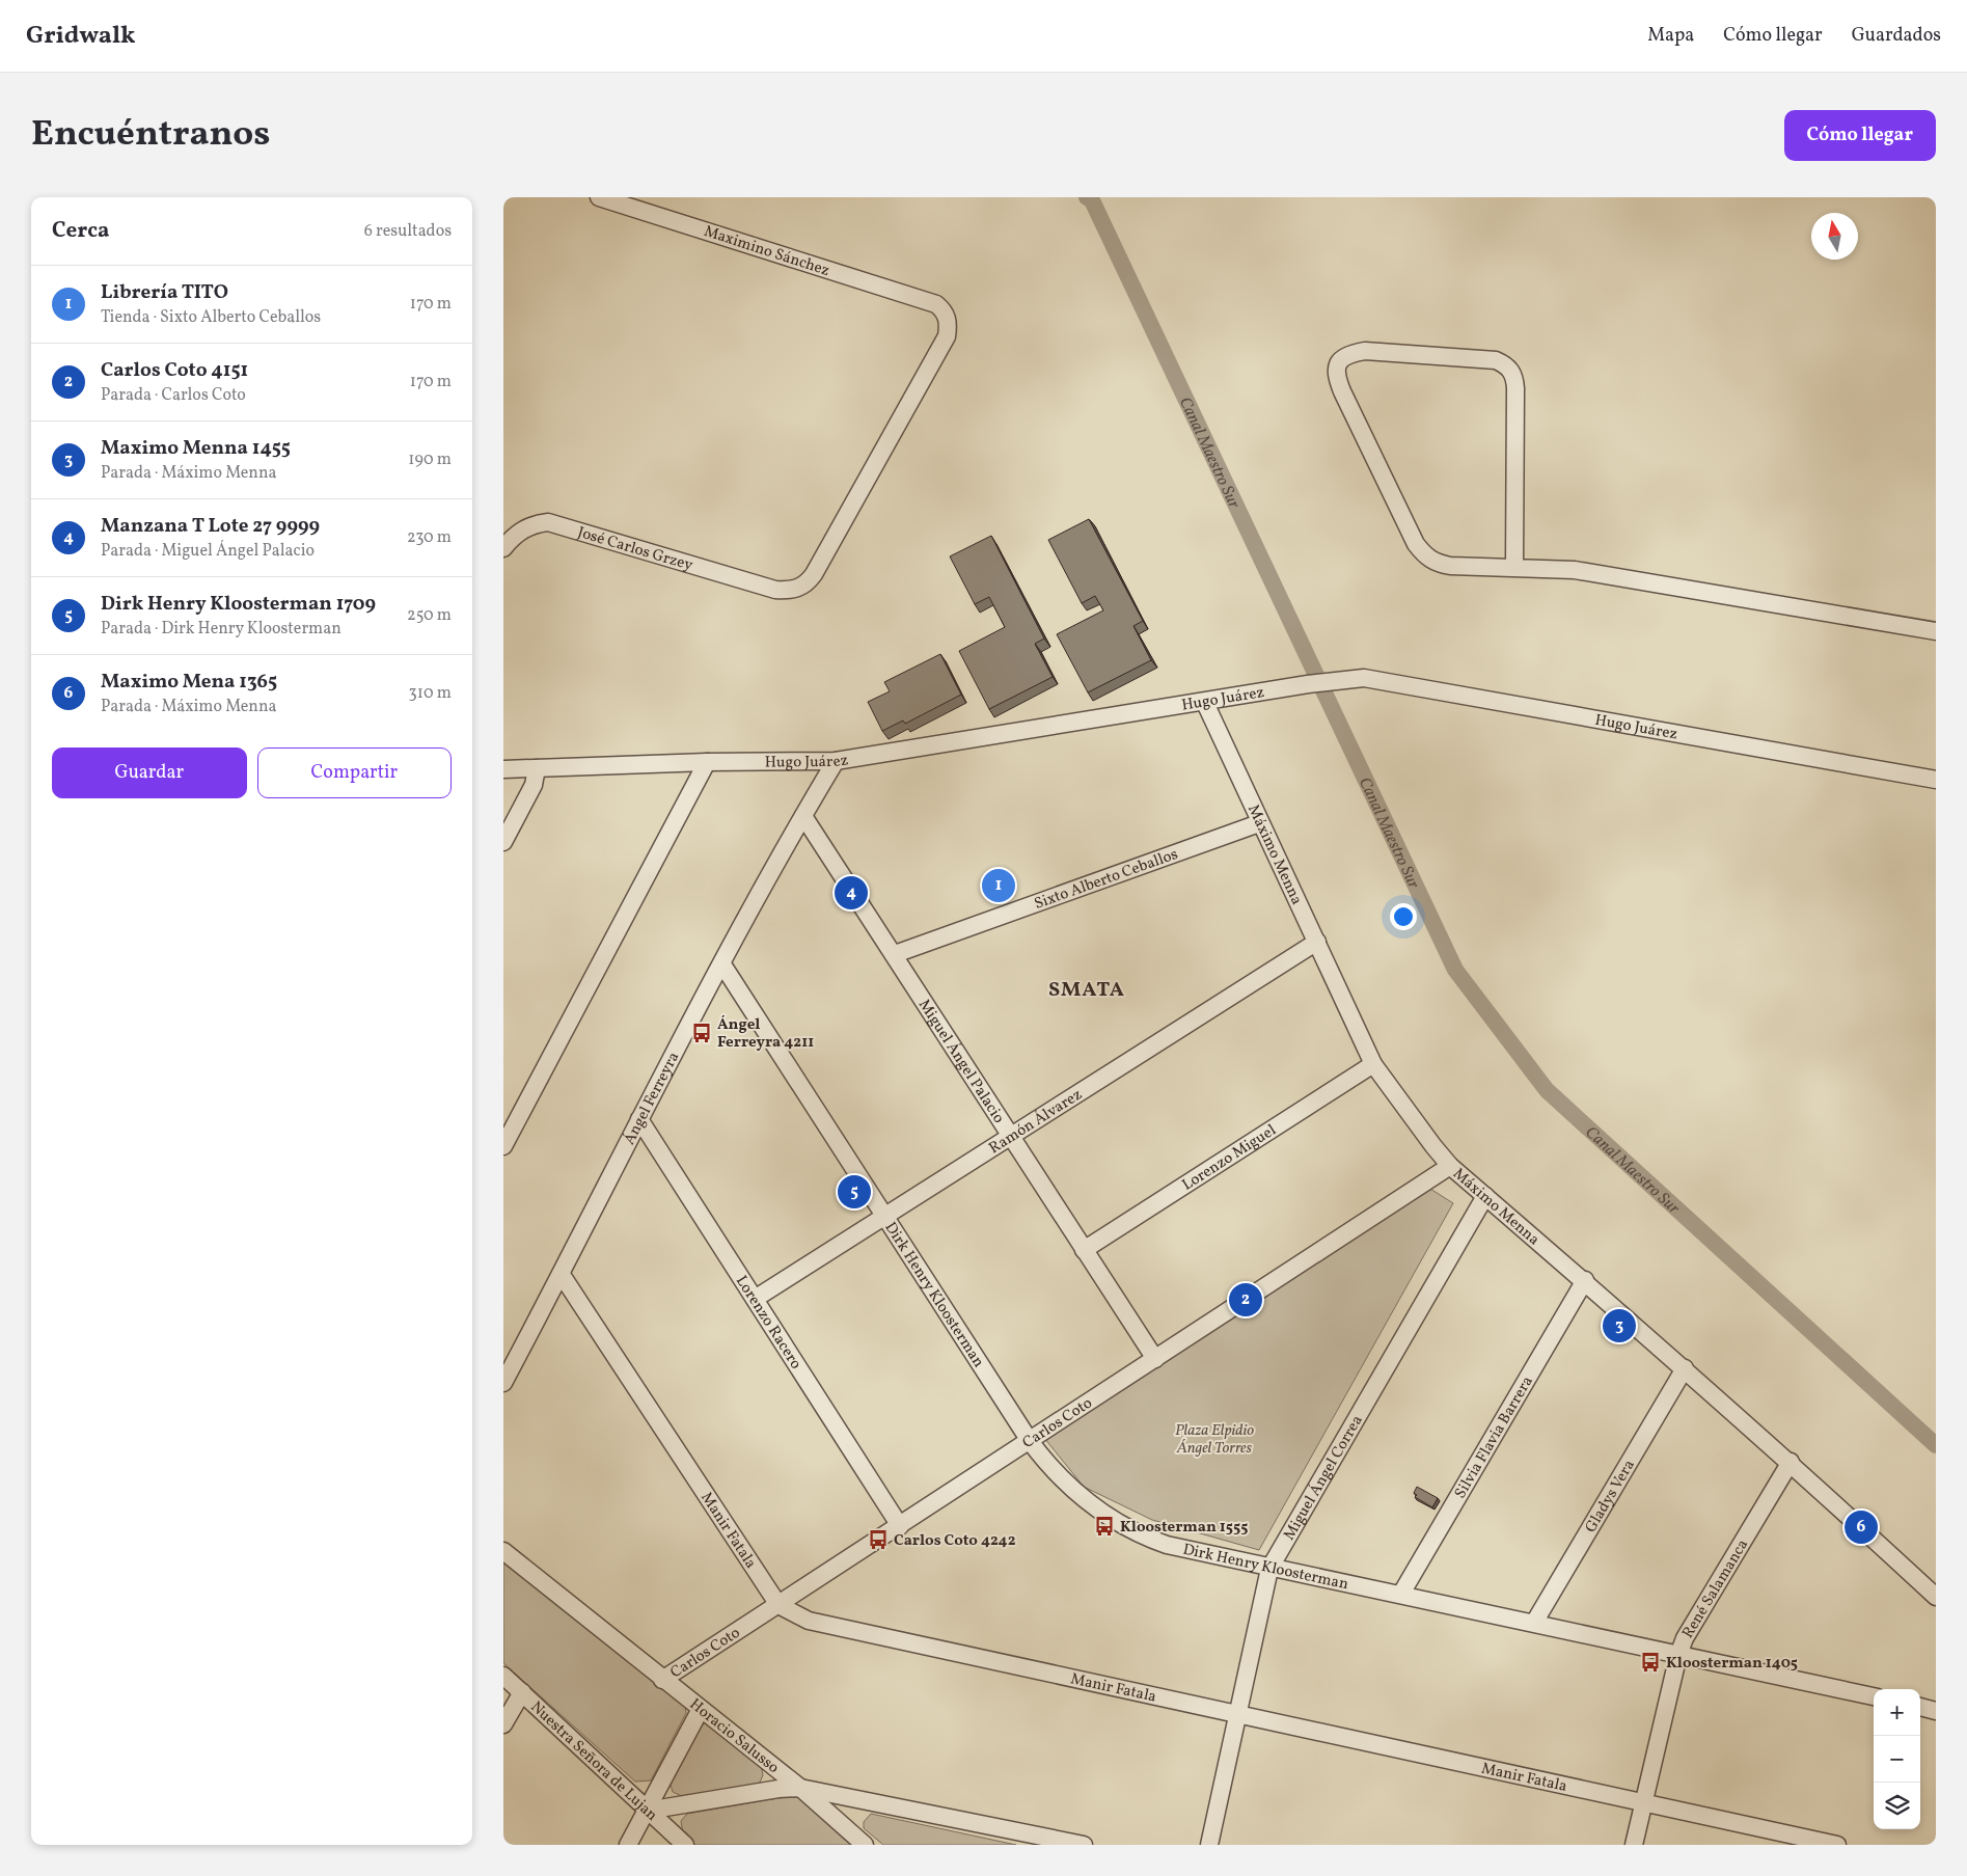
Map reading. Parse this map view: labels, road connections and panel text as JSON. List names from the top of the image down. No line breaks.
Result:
{"streets":{"street":["Maximino Sánchez","José Carlos Grzey","Hugo Juárez","Máximo Menna","Sixto Alberto Ceballos","Miguel Ángel Palacio","Ángel Ferreyra","Ramón Álvarez","Lorenzo Miguel","Dirk Henry Kloosterman","Lorenzo Racero","Carlos Coto","Silvia Flavia Barrera","Miguel Ángel Correa","Gladys Vera","Manir Fatala","René Salamanca","Horacio Salusso","Nuestra Señora de Lujan"]},"crossings":[["Maximino Sánchez","José Carlos Grzey"],["Hugo Juárez","Máximo Menna"],["Hugo Juárez","Ángel Ferreyra"],["Máximo Menna","Sixto Alberto Ceballos"],["Máximo Menna","Ramón Álvarez"],["Máximo Menna","Lorenzo Miguel"],["Máximo Menna","Carlos Coto"],["Máximo Menna","Silvia Flavia Barrera"],["Máximo Menna","Miguel Ángel Correa"],["Máximo Menna","Gladys Vera"],["Máximo Menna","René Salamanca"],["Sixto Alberto Ceballos","Miguel Ángel Palacio"],["Miguel Ángel Palacio","Ángel Ferreyra"],["Miguel Ángel Palacio","Ramón Álvarez"],["Miguel Ángel Palacio","Lorenzo Miguel"],["Miguel Ángel Palacio","Carlos Coto"],["Ángel Ferreyra","Dirk Henry Kloosterman"],["Ángel Ferreyra","Lorenzo Racero"],["Ángel Ferreyra","Manir Fatala"],["Ramón Álvarez","Dirk Henry Kloosterman"],["Ramón Álvarez","Lorenzo Racero"],["Dirk Henry Kloosterman","Carlos Coto"],["Dirk Henry Kloosterman","Silvia Flavia Barrera"],["Dirk Henry Kloosterman","Miguel Ángel Correa"],["Dirk Henry Kloosterman","Gladys Vera"],["Dirk Henry Kloosterman","René Salamanca"],["Lorenzo Racero","Carlos Coto"],["Carlos Coto","Manir Fatala"],["Carlos Coto","Horacio Salusso"],["Miguel Ángel Correa","Manir Fatala"],["Manir Fatala","René Salamanca"]],"districts":["SMATA"],"water":["Canal Maestro Sur"],"parks":["Plaza Elpidio Ángel Torres"],"places":{"bus stop":["Ángel Ferreyra 4211","Kloosterman 1555","Carlos Coto 4242","Kloosterman 1405"]},"north":"top","page":{"header":"Gridwalk","nav":["Mapa","Cómo llegar","Guardados"],"title":"Encuéntranos","buttons":["Cómo llegar",["Guardar","Compartir"]],"heading":["Cerca","6 resultados"],"list":[{"mark":"1","name":"Librería TITO","note":"Tienda · Sixto Alberto Ceballos","value":"170 m"},{"mark":"2","name":"Carlos Coto 4151","note":"Parada · Carlos Coto","value":"170 m"},{"mark":"3","name":"Maximo Menna 1455","note":"Parada · Máximo Menna","value":"190 m"},{"mark":"4","name":"Manzana T Lote 27 9999","note":"Parada · Miguel Ángel Palacio","value":"230 m"},{"mark":"5","name":"Dirk Henry Kloosterman 1709","note":"Parada · Dirk Henry Kloosterman","value":"250 m"},{"mark":"6","name":"Maximo Mena 1365","note":"Parada · Máximo Menna","value":"310 m"}],"pins":["1","4","5","2","3","6"],"map_buttons":["+","−"]}}
